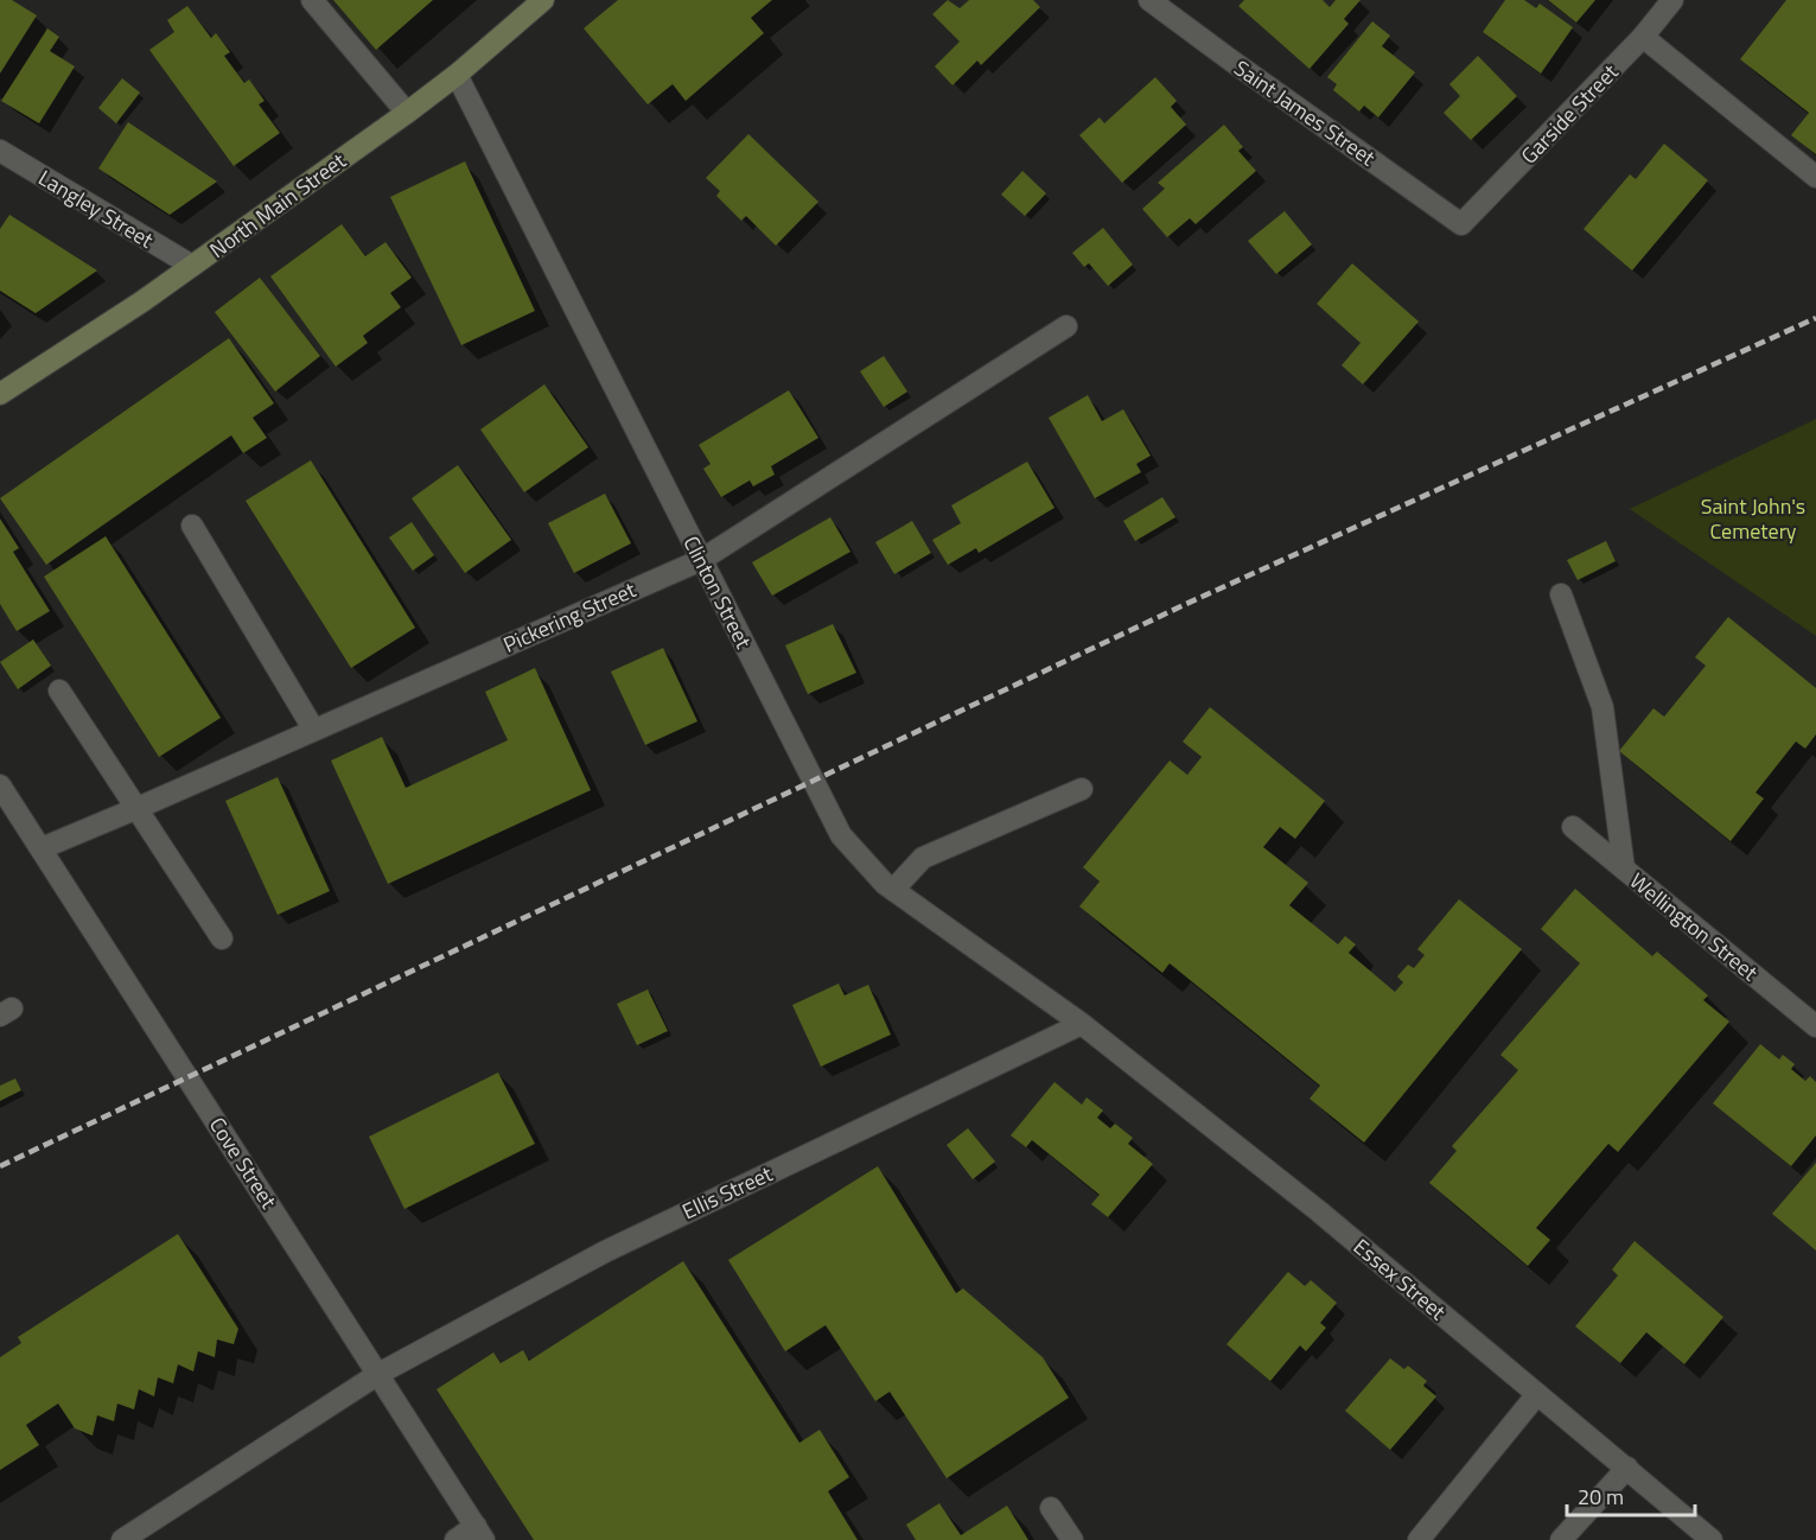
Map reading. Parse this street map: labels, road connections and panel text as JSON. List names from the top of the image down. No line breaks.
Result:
{"streets":{"main road":["North Main Street"],"street":["Saint James Street","Garside Street","Langley Street","Clinton Street","Pickering Street","Wellington Street","Cove Street","Ellis Street","Essex Street"]},"crossings":[["Saint James Street","Garside Street"],["North Main Street","Langley Street"],["North Main Street","Clinton Street"],["Clinton Street","Pickering Street"],["Clinton Street","Ellis Street"],["Clinton Street","Essex Street"],["Pickering Street","Cove Street"],["Cove Street","Ellis Street"],["Ellis Street","Essex Street"]],"parks":["Saint John's Cemetery"],"scale_bar":"20 m"}
